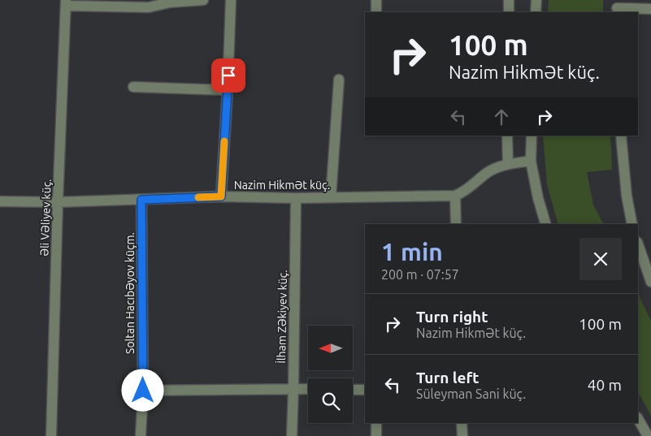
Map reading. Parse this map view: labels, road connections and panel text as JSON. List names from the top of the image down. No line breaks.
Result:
{"streets":{"street":["Nazim Hikmət küç.","Əli Vəliyev küç.","Soltan Hacıbəyov küçm.","İlham Zəkiyev küç."]},"crossings":[["Nazim Hikmət küç.","Əli Vəliyev küç."],["Nazim Hikmət küç.","Soltan Hacıbəyov küçm."],["Nazim Hikmət küç.","İlham Zəkiyev küç."]],"north":"left","page":{"turn":["100 m","Nazim Hikmət küç."],"heading":["1 min","200 m · 07:57"],"list":[{"name":"Turn right","note":"Nazim Hikmət küç.","value":"100 m"},{"name":"Turn left","note":"Süleyman Sani küç.","value":"40 m"}]}}
